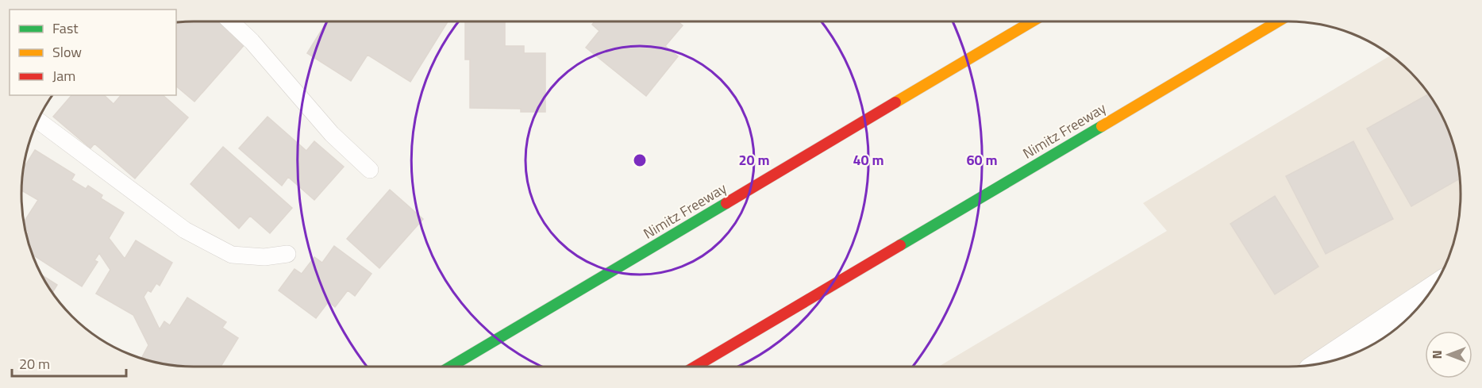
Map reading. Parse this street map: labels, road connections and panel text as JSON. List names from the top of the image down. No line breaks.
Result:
{"streets":{"highway":["Nimitz Freeway"]},"legend":["Fast","Slow","Jam"],"scale_bar":"20 m","north":"left","rings":["20 m","40 m","60 m"]}
